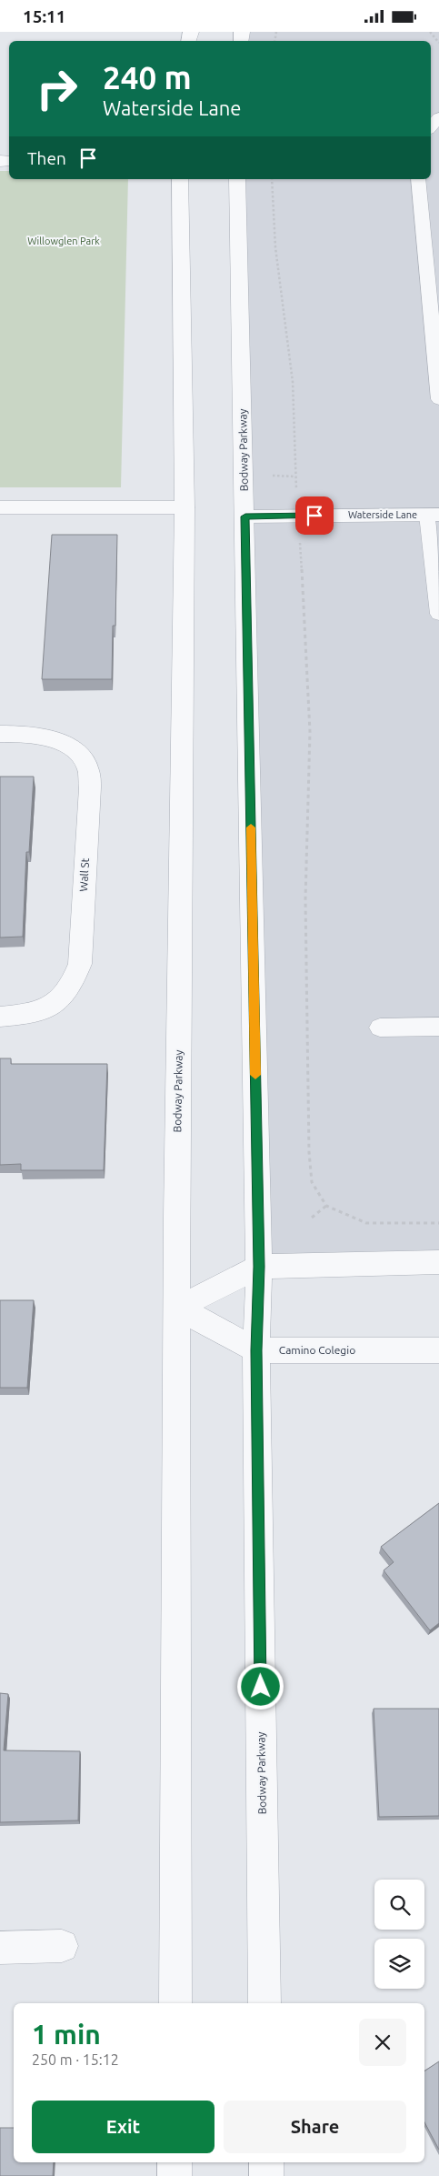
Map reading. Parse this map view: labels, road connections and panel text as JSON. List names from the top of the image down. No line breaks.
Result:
{"streets":{"street":["Bodway Parkway","Waterside Lane","Wall St","Camino Colegio"]},"crossings":[["Bodway Parkway","Waterside Lane"],["Bodway Parkway","Camino Colegio"]],"parks":["Willowglen Park"],"page":{"status":"15:11","turn":["240 m","Waterside Lane"],"then":"Then","heading":["1 min","250 m · 15:12"],"buttons":["Exit","Share"]}}
